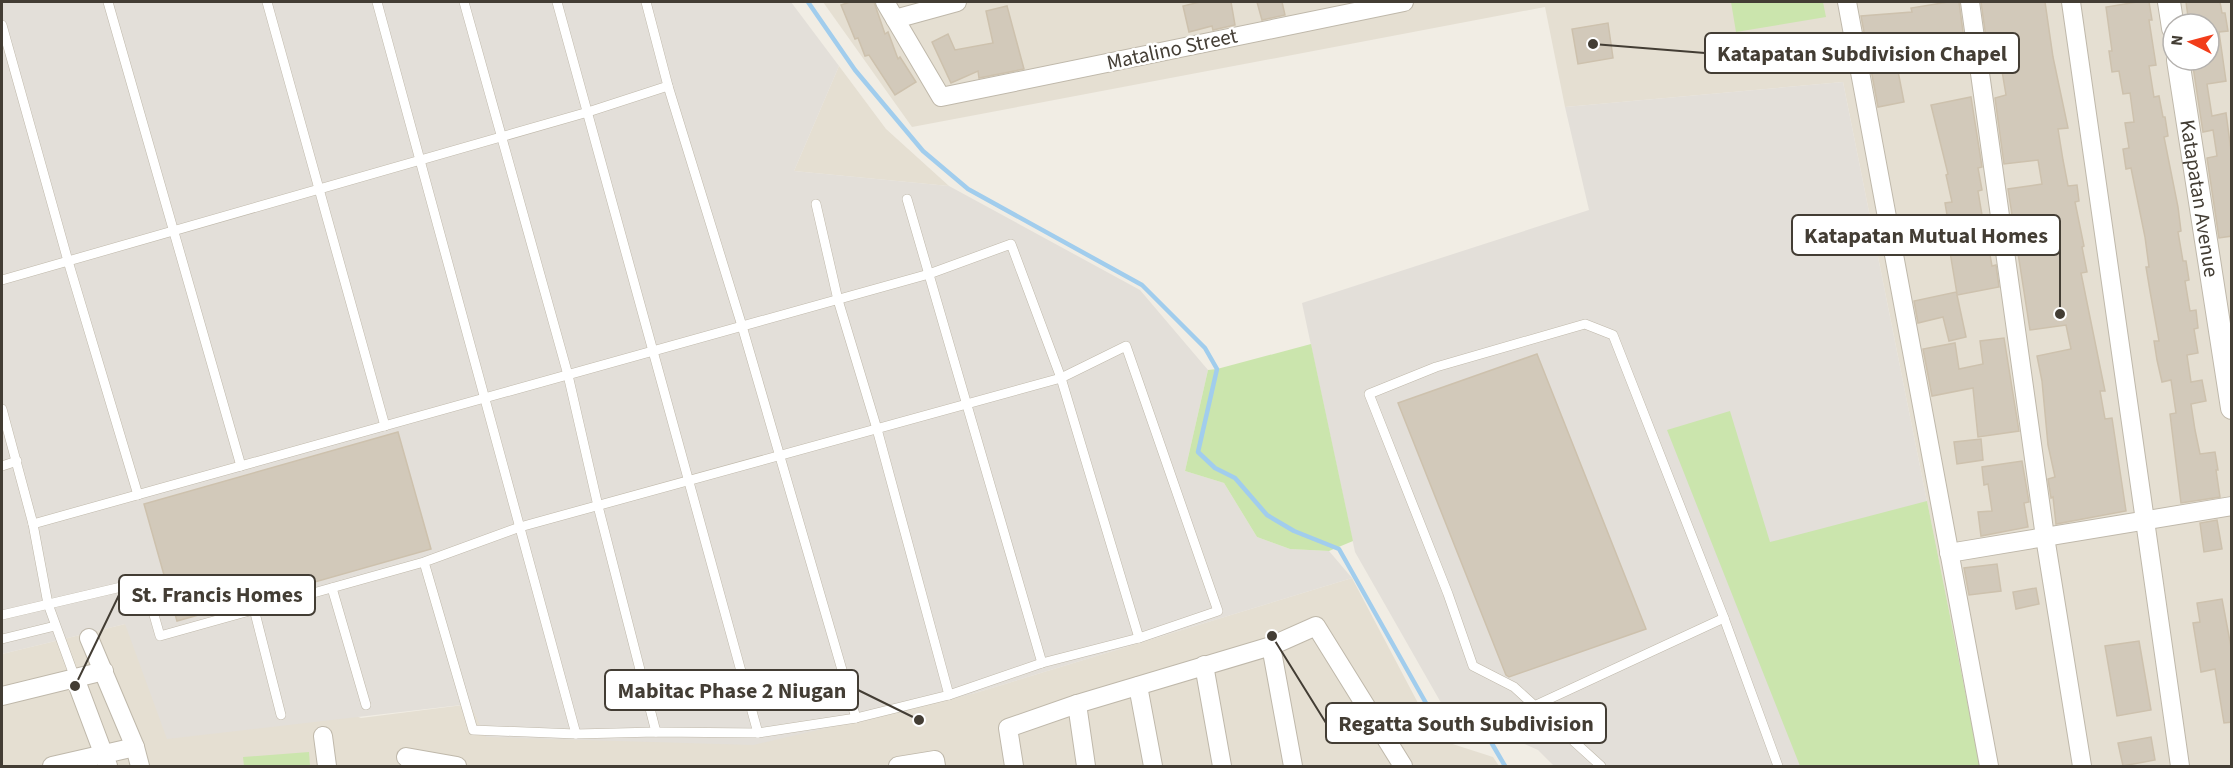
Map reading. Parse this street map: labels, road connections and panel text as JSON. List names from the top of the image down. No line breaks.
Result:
{"streets":{"street":["Matalino Street","Katapatan Avenue"]},"places":["Katapatan Subdivision Chapel","Katapatan Mutual Homes","Regatta South Subdivision","St. Francis Homes","Mabitac Phase 2 Niugan"],"north":"left"}
